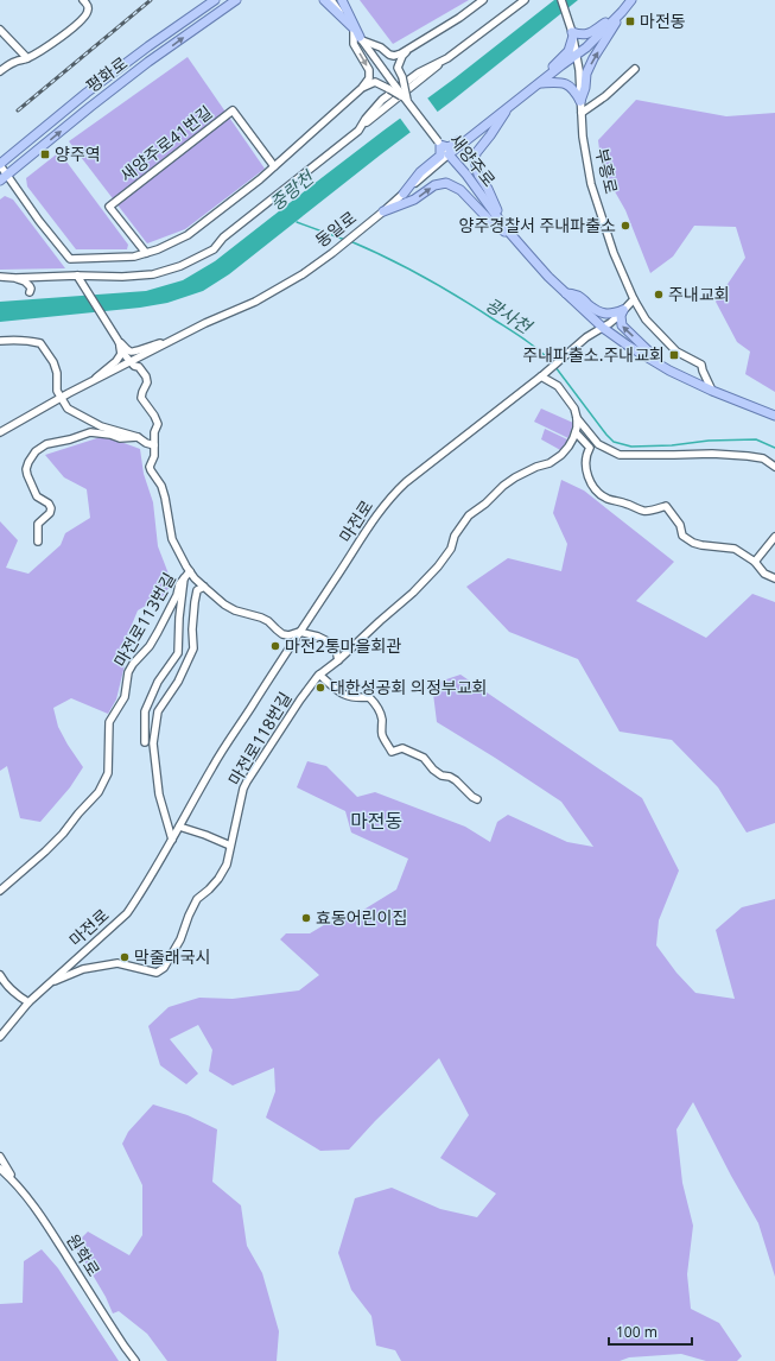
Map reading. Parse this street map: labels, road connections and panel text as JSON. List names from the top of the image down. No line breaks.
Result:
{"streets":{"main road":["평화로","새양주로","동일로"],"street":["새양주로41번길","부흥로","마전로","마전로113번길","마전로118번길","원학로"]},"crossings":[["새양주로","동일로"],["새양주로","마전로"],["부흥로","동일로"],["부흥로","마전로"],["마전로","마전로118번길"]],"districts":["마전동"],"water":["중랑천","광사천"],"places":{"transit":["마전동","양주역","주내파출소.주내교회"],"other":["양주경찰서 주내파출소","주내교회","마전2통마을회관","대한성공회 의정부교회","효동어린이집","막줄래국시"]},"scale_bar":"100 m"}
